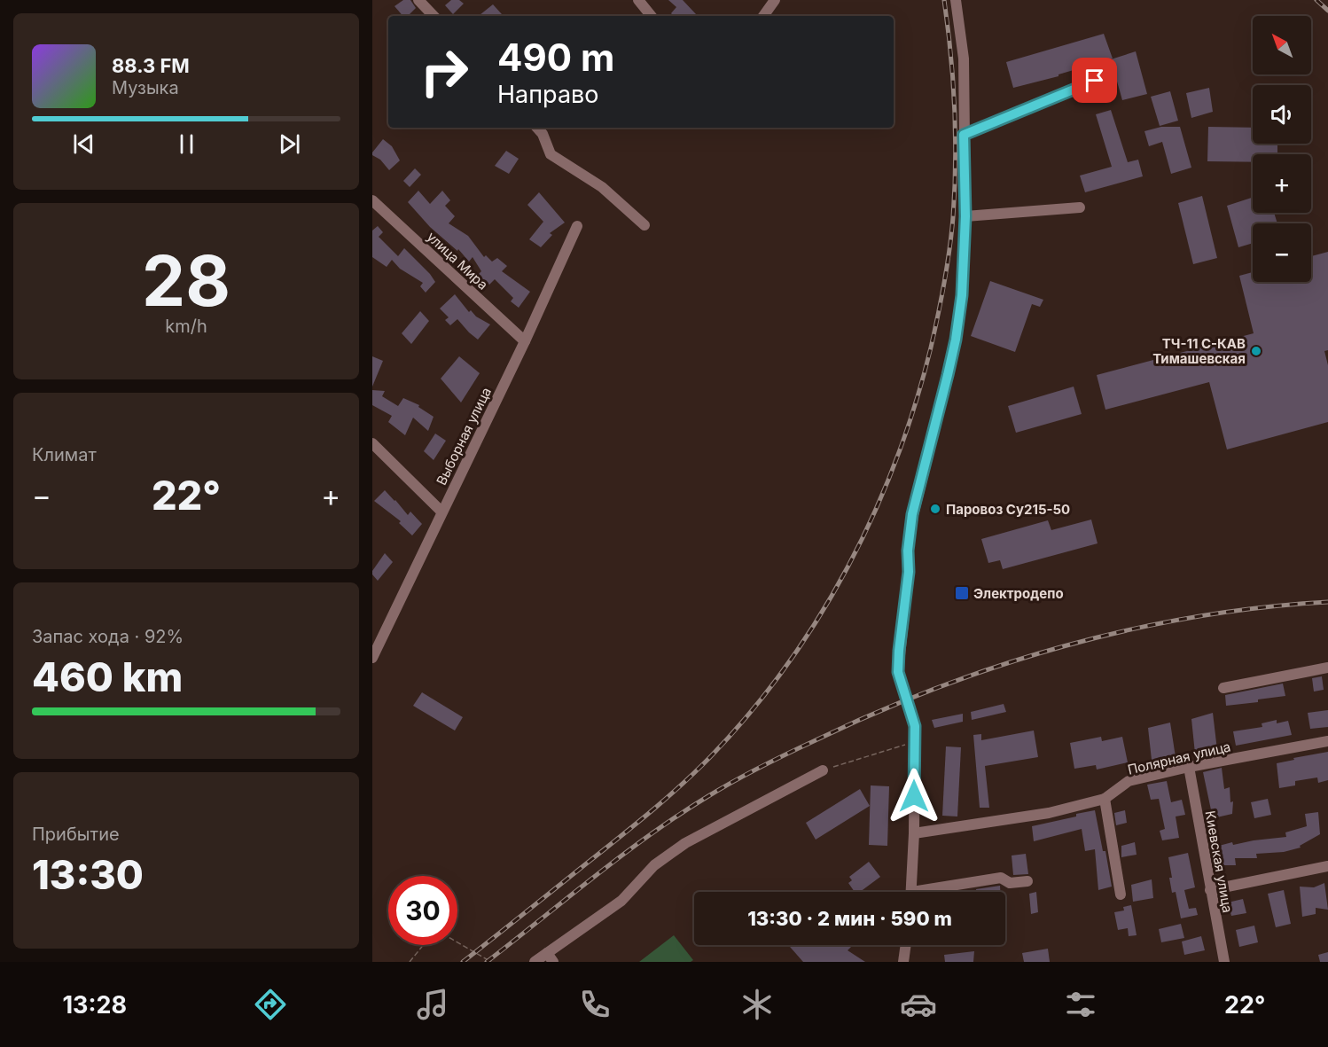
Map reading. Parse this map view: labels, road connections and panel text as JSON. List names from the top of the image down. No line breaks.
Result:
{"streets":{"street":["улица Мира","Выборная улица","Полярная улица","Киевская улица"]},"crossings":[["улица Мира","Выборная улица"],["Полярная улица","Киевская улица"]],"places":{"other":["ТЧ-11 С-КАВ Тимашевская","Паровоз Су215-50"],"transit":["Электродепо"]},"north":"top left","page":{"map_buttons":["+","−"],"turn":["490 m","Направо"],"song":["88.3 FM","Музыка"],"tile":[["28","km/h"],"Климат",["Запас хода · 92%","460 km"],["Прибытие","13:30"]],"heat":["−","22°","+"],"limit":"30","trip":"13:30 · 2 мин · 590 m","tabs":["13:28","22°"]}}
